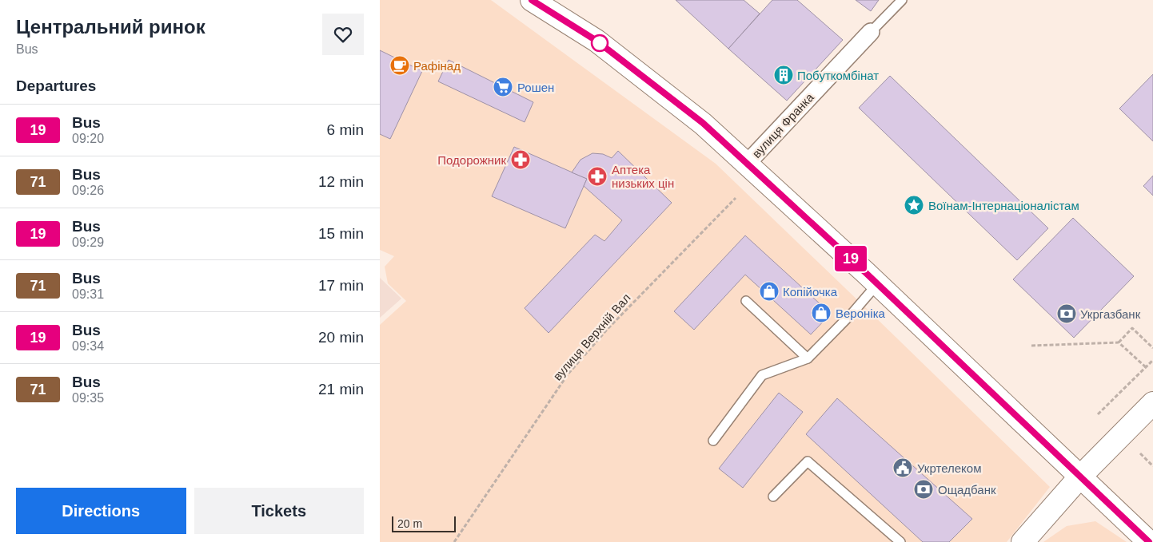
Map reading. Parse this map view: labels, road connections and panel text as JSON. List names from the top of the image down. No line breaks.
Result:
{"streets":{"street":["вулиця Франка"],"path":["вулиця Верхній Вал"]},"places":{"cafe":["Рафінад"],"building":["Побуткомбінат"],"supermarket":["Рошен"],"pharmacy":["Подорожник","Аптека низьких цін"],"place":["Воїнам-Інтернаціоналістам"],"shop":["Копійочка","Вероніка"],"bank":["Укргазбанк","Ощадбанк"],"public building":["Укртелеком"]},"lines":["bus line 19"],"scale_bar":"20 m","page":{"heading":[["Центральний ринок","Bus"],"Departures"],"on_map":"19","list":[{"mark":"19","name":"Bus","note":"09:20","value":"6 min"},{"mark":"71","name":"Bus","note":"09:26","value":"12 min"},{"mark":"19","name":"Bus","note":"09:29","value":"15 min"},{"mark":"71","name":"Bus","note":"09:31","value":"17 min"},{"mark":"19","name":"Bus","note":"09:34","value":"20 min"},{"mark":"71","name":"Bus","note":"09:35","value":"21 min"}],"buttons":["Directions","Tickets"],"scale":"20 m"}}
